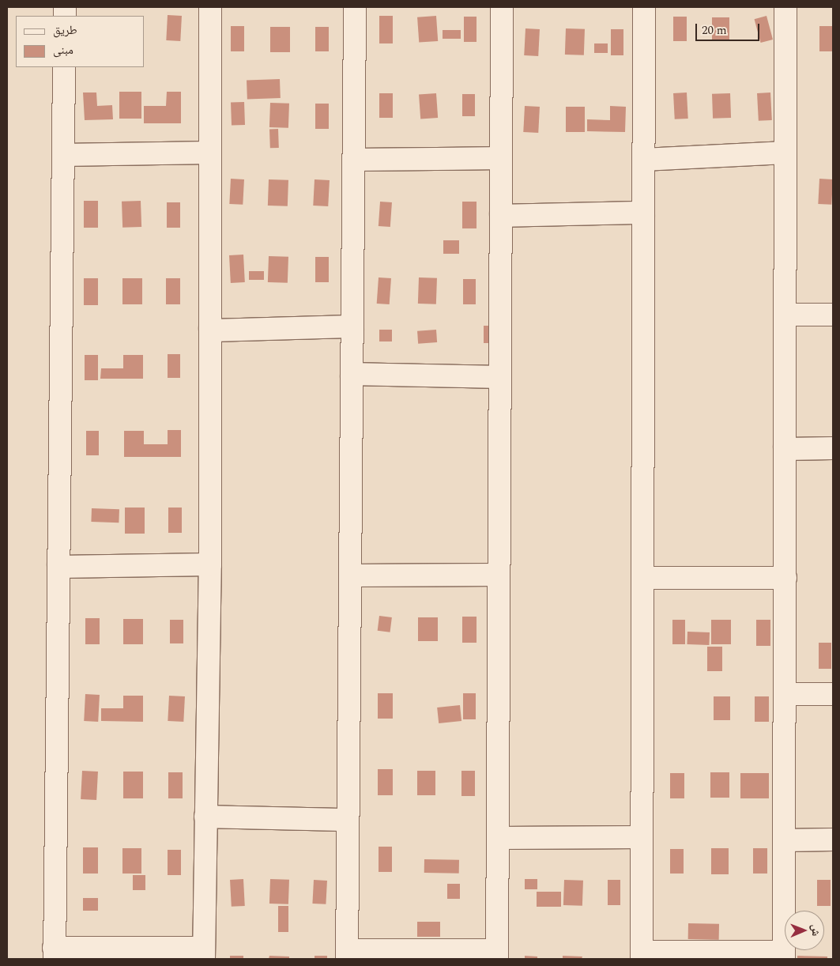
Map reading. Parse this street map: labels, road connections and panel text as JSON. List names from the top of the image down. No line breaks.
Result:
{"legend":["طريق","مبنى"],"scale_bar":"20 m","north":"right"}
